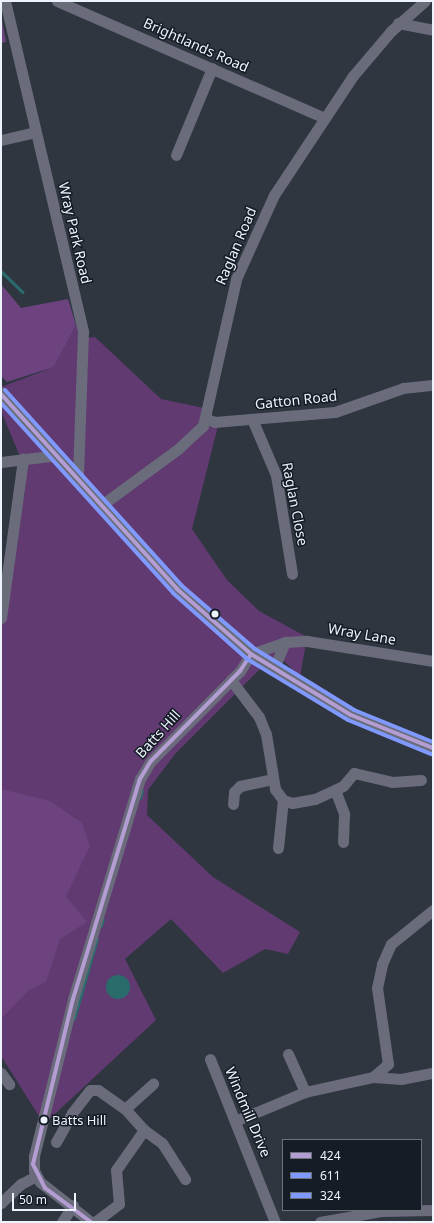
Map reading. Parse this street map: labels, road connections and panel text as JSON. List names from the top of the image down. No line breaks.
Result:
{"streets":{"street":["Brightlands Road","Wray Park Road","Raglan Road","Gatton Road","Raglan Close","Wray Lane","Batts Hill","Windmill Drive"]},"crossings":[["Brightlands Road","Raglan Road"],["Raglan Road","Gatton Road"],["Gatton Road","Raglan Close"],["Wray Lane","Batts Hill"]],"places":["Batts Hill"],"lines":["transit line 324","transit line 424","transit line 611"],"legend":["424","611","324"],"scale_bar":"50 m"}
